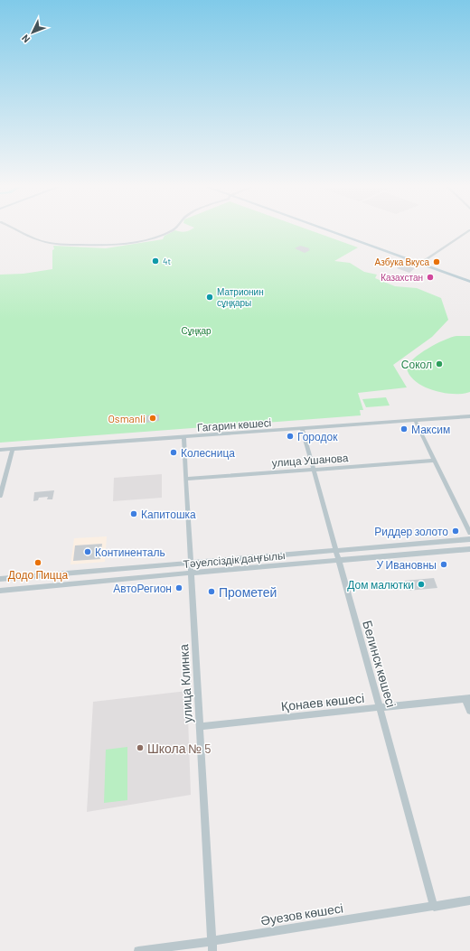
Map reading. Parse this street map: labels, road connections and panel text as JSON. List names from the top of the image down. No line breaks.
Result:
{"streets":{"street":["Гагарин көшесі","улица Ушанова","Тәуелсіздік даңғылы","Белинск көшесі","улица Клинка","Қонаев көшесі","Әуезов көшесі"]},"crossings":[["Гагарин көшесі","Белинск көшесі"],["Гагарин көшесі","улица Клинка"],["улица Ушанова","Белинск көшесі"],["улица Ушанова","улица Клинка"],["Тәуелсіздік даңғылы","Белинск көшесі"],["Тәуелсіздік даңғылы","улица Клинка"],["Белинск көшесі","Қонаев көшесі"],["Белинск көшесі","Әуезов көшесі"],["улица Клинка","Қонаев көшесі"],["улица Клинка","Әуезов көшесі"]],"parks":["Сұңқар"],"places":["4t","Азбука Вкуса","Казахстан","Матрионин сұңқары","Сокол","Osmanli","Максим","Городок","Колесница","Капитошка","Риддер золото","Континенталь","Додо Пицца","У Ивановны","Дом малютки","АвтоРегион","Прометей","Школа № 5"],"north":"bottom left"}
